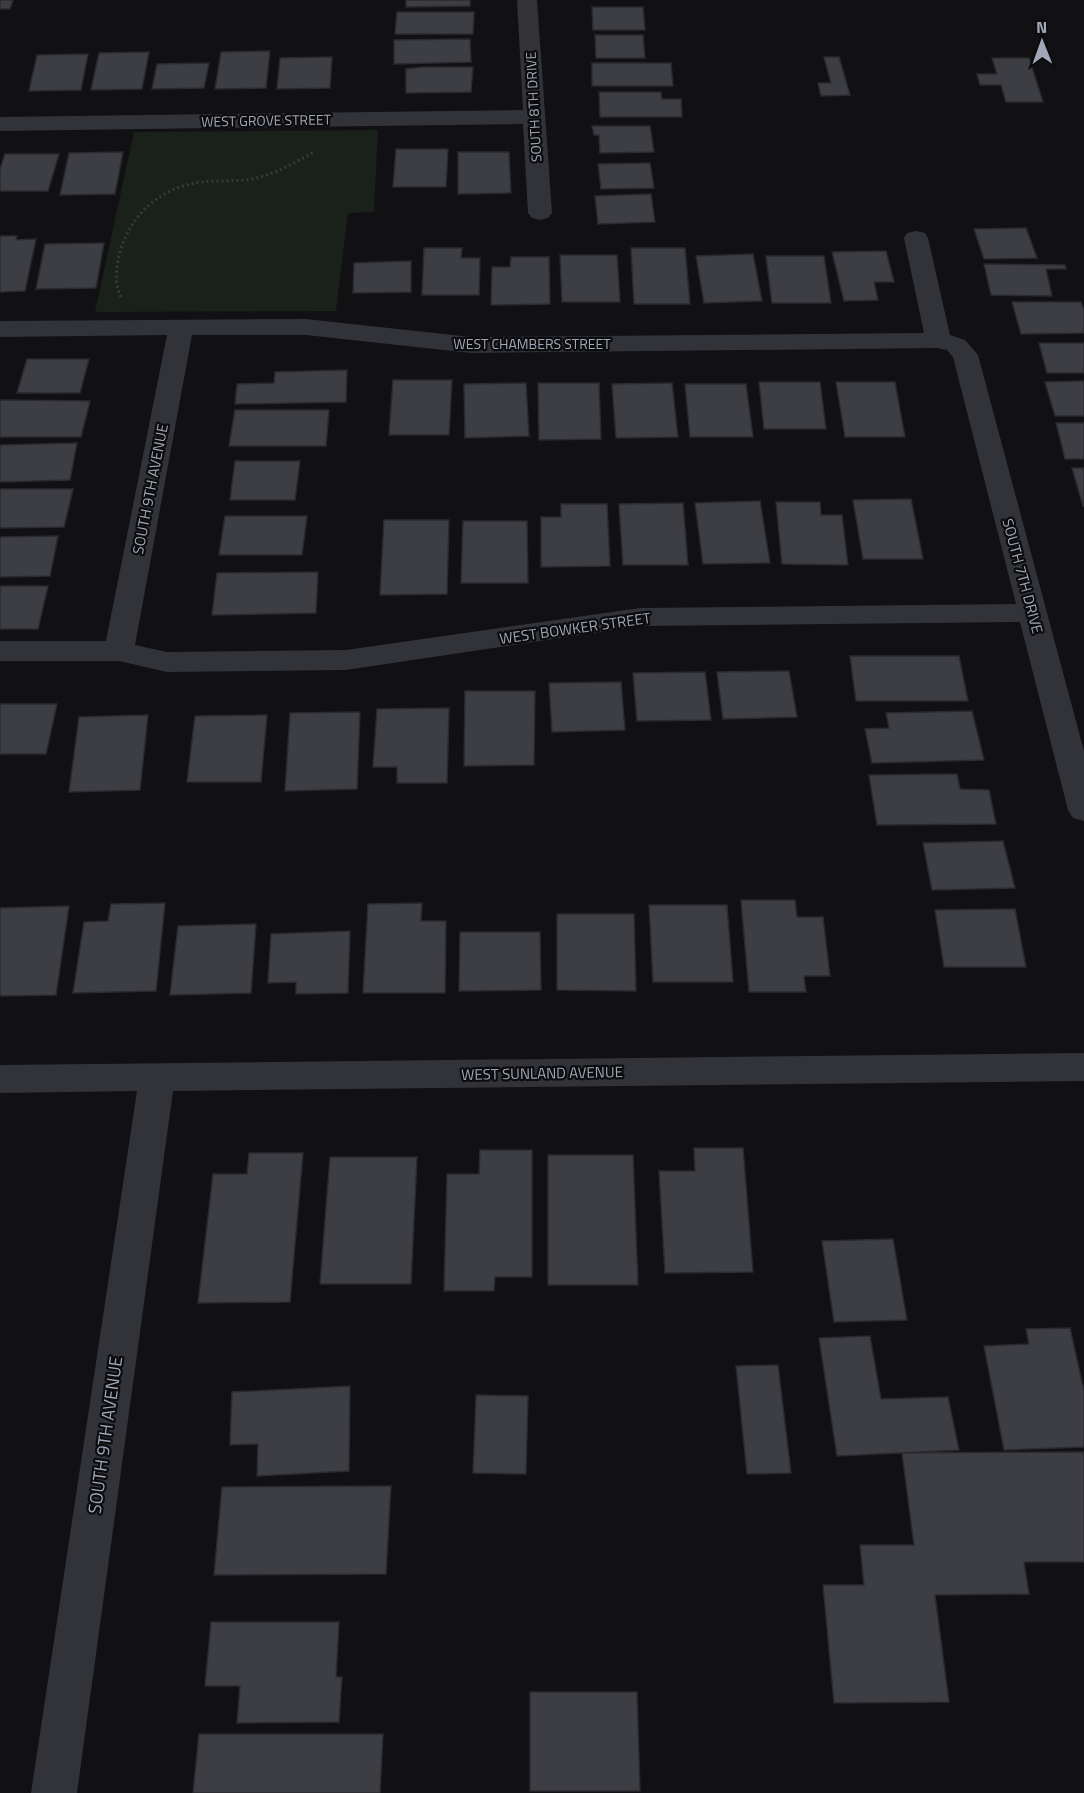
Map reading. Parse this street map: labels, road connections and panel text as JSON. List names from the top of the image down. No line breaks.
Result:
{"streets":{"street":["SOUTH 8TH DRIVE","WEST GROVE STREET","WEST CHAMBERS STREET","SOUTH 9TH AVENUE","SOUTH 7TH DRIVE","WEST BOWKER STREET","WEST SUNLAND AVENUE"]},"crossings":[["SOUTH 8TH DRIVE","WEST GROVE STREET"],["WEST CHAMBERS STREET","SOUTH 9TH AVENUE"],["WEST CHAMBERS STREET","SOUTH 7TH DRIVE"],["SOUTH 9TH AVENUE","WEST BOWKER STREET"],["SOUTH 9TH AVENUE","WEST SUNLAND AVENUE"],["SOUTH 7TH DRIVE","WEST BOWKER STREET"]],"north":"top"}
